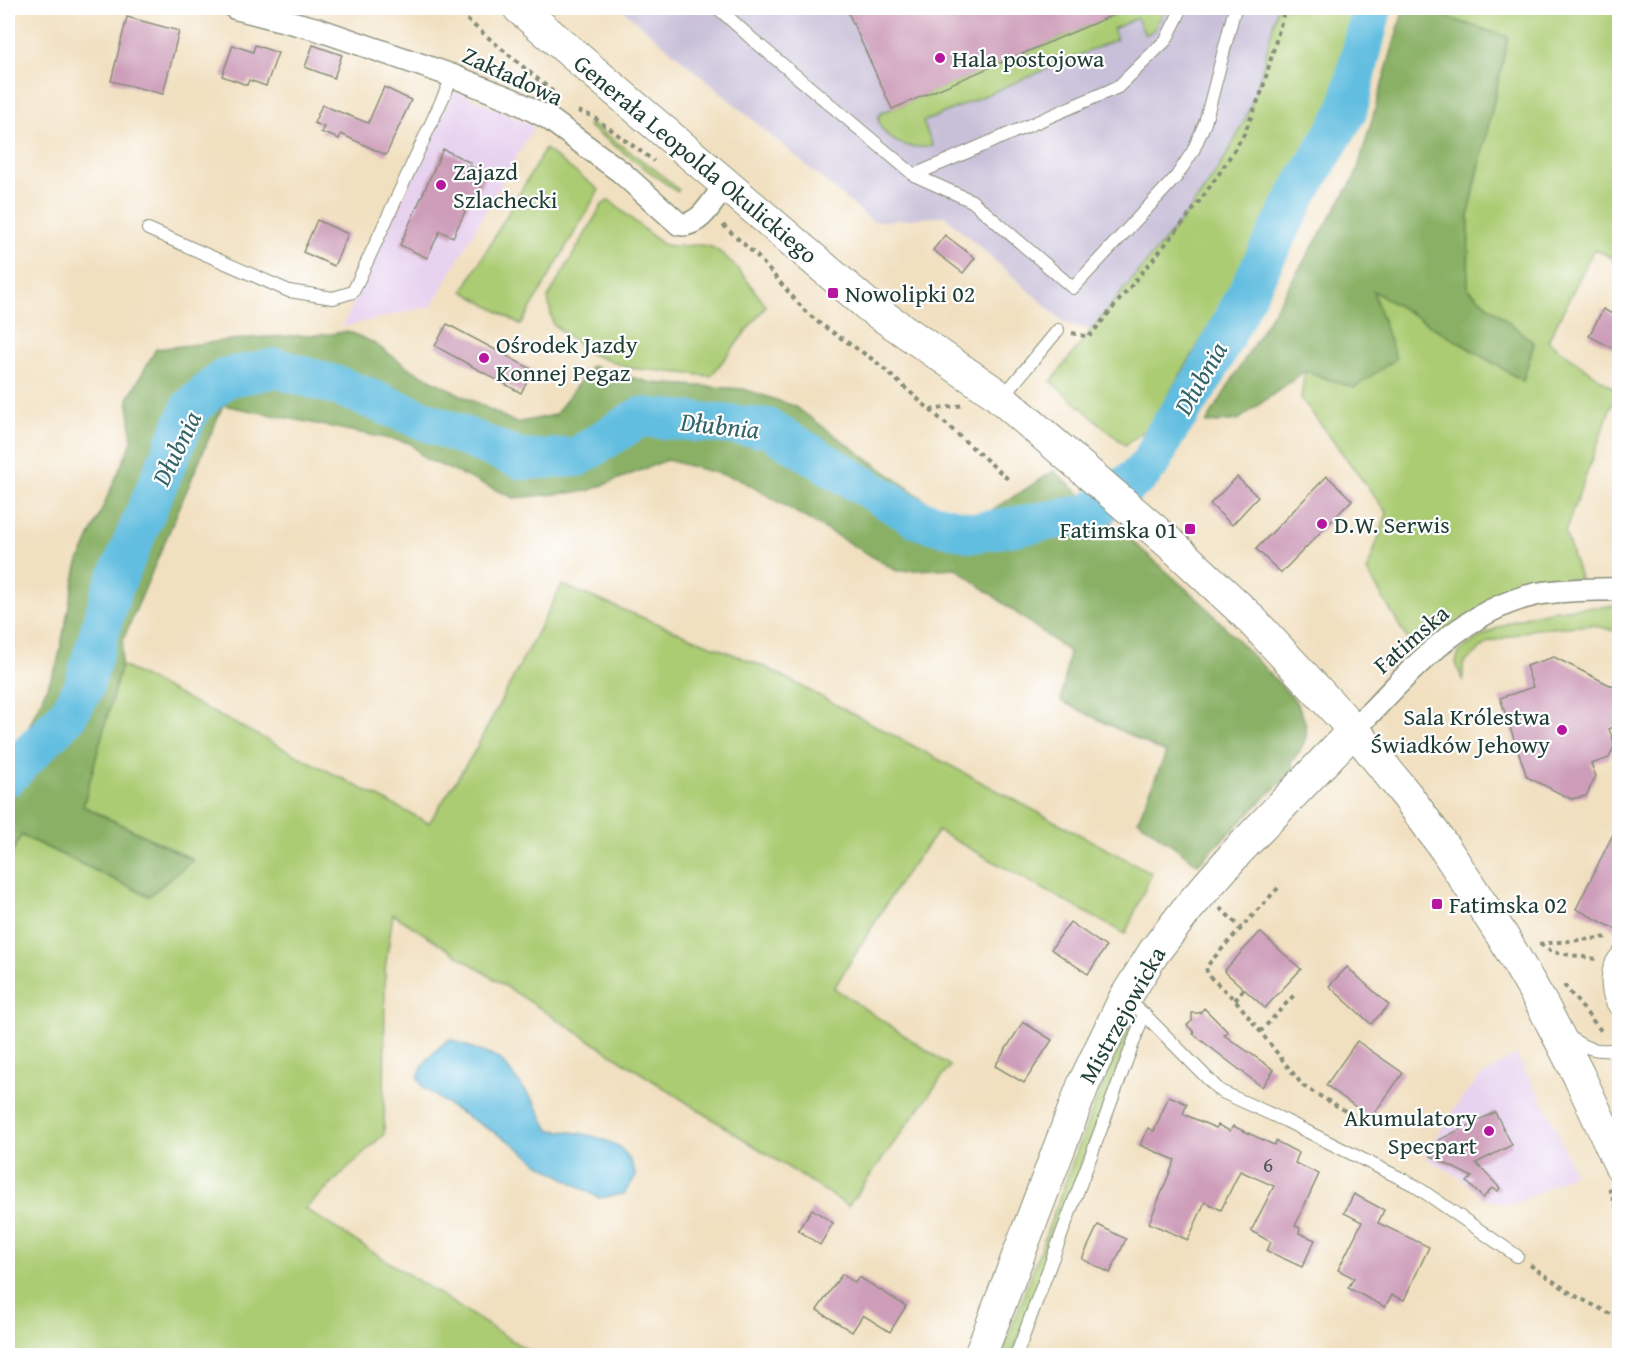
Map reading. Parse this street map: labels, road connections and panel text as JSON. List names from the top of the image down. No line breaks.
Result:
{"streets":{"main road":["Generała Leopolda Okulickiego","Mistrzejowicka"],"street":["Zakładowa","Fatimska"]},"crossings":[["Zakładowa","Generała Leopolda Okulickiego"],["Generała Leopolda Okulickiego","Fatimska"],["Generała Leopolda Okulickiego","Mistrzejowicka"],["Fatimska","Mistrzejowicka"]],"water":["Dłubnia"],"places":{"other":["Hala postojowa","Zajazd Szlachecki","Ośrodek Jazdy Konnej Pegaz","D.W. Serwis","Sala Królestwa Świadków Jehowy","Akumulatory Specpart"],"transit":["Nowolipki 02","Fatimska 01","Fatimska 02"]},"house_numbers":["6"]}
